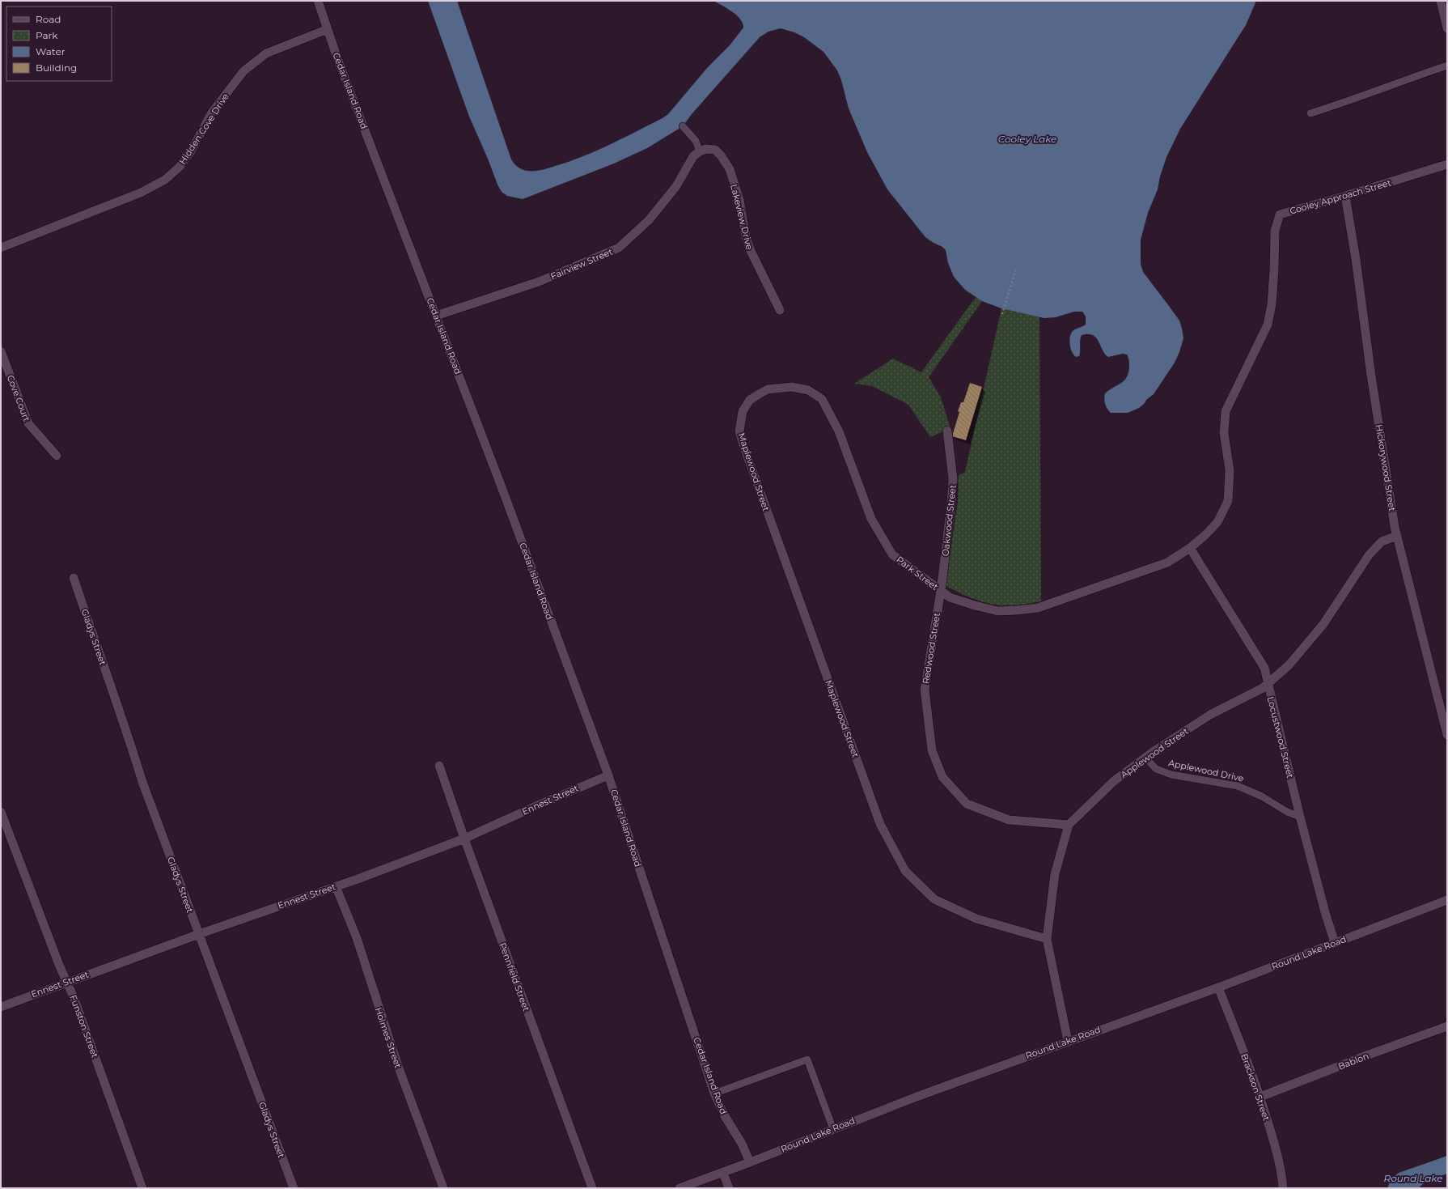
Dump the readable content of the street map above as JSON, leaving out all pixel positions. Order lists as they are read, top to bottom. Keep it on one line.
{"streets":{"street":["Cedar Island Road","Hidden Cove Drive","Cooley Approach Street","Lakeview Drive","Fairview Street","Cove Court","Hickorywood Street","Maplewood Street","Oakwood Street","Park Street","Gladys Street","Redwood Street","Locustwood Street","Applewood Street","Ennest Street","Round Lake Road","Pennfield Street","Funston Street","Holmes Street","Bablon","Brackson Street"],"lane":["Applewood Drive"]},"crossings":[["Cedar Island Road","Hidden Cove Drive"],["Cedar Island Road","Fairview Street"],["Cedar Island Road","Ennest Street"],["Cedar Island Road","Round Lake Road"],["Cooley Approach Street","Hickorywood Street"],["Cooley Approach Street","Park Street"],["Cooley Approach Street","Locustwood Street"],["Lakeview Drive","Fairview Street"],["Hickorywood Street","Applewood Street"],["Maplewood Street","Park Street"],["Oakwood Street","Park Street"],["Oakwood Street","Redwood Street"],["Park Street","Redwood Street"],["Park Street","Locustwood Street"],["Gladys Street","Ennest Street"],["Redwood Street","Applewood Street"],["Locustwood Street","Applewood Street"],["Locustwood Street","Applewood Drive"],["Locustwood Street","Round Lake Road"],["Applewood Street","Applewood Drive"],["Ennest Street","Pennfield Street"],["Ennest Street","Funston Street"],["Ennest Street","Holmes Street"],["Round Lake Road","Brackson Street"],["Bablon","Brackson Street"]],"water":["Cooley Lake","Round Lake"],"legend":["Road","Park","Water","Building"]}
